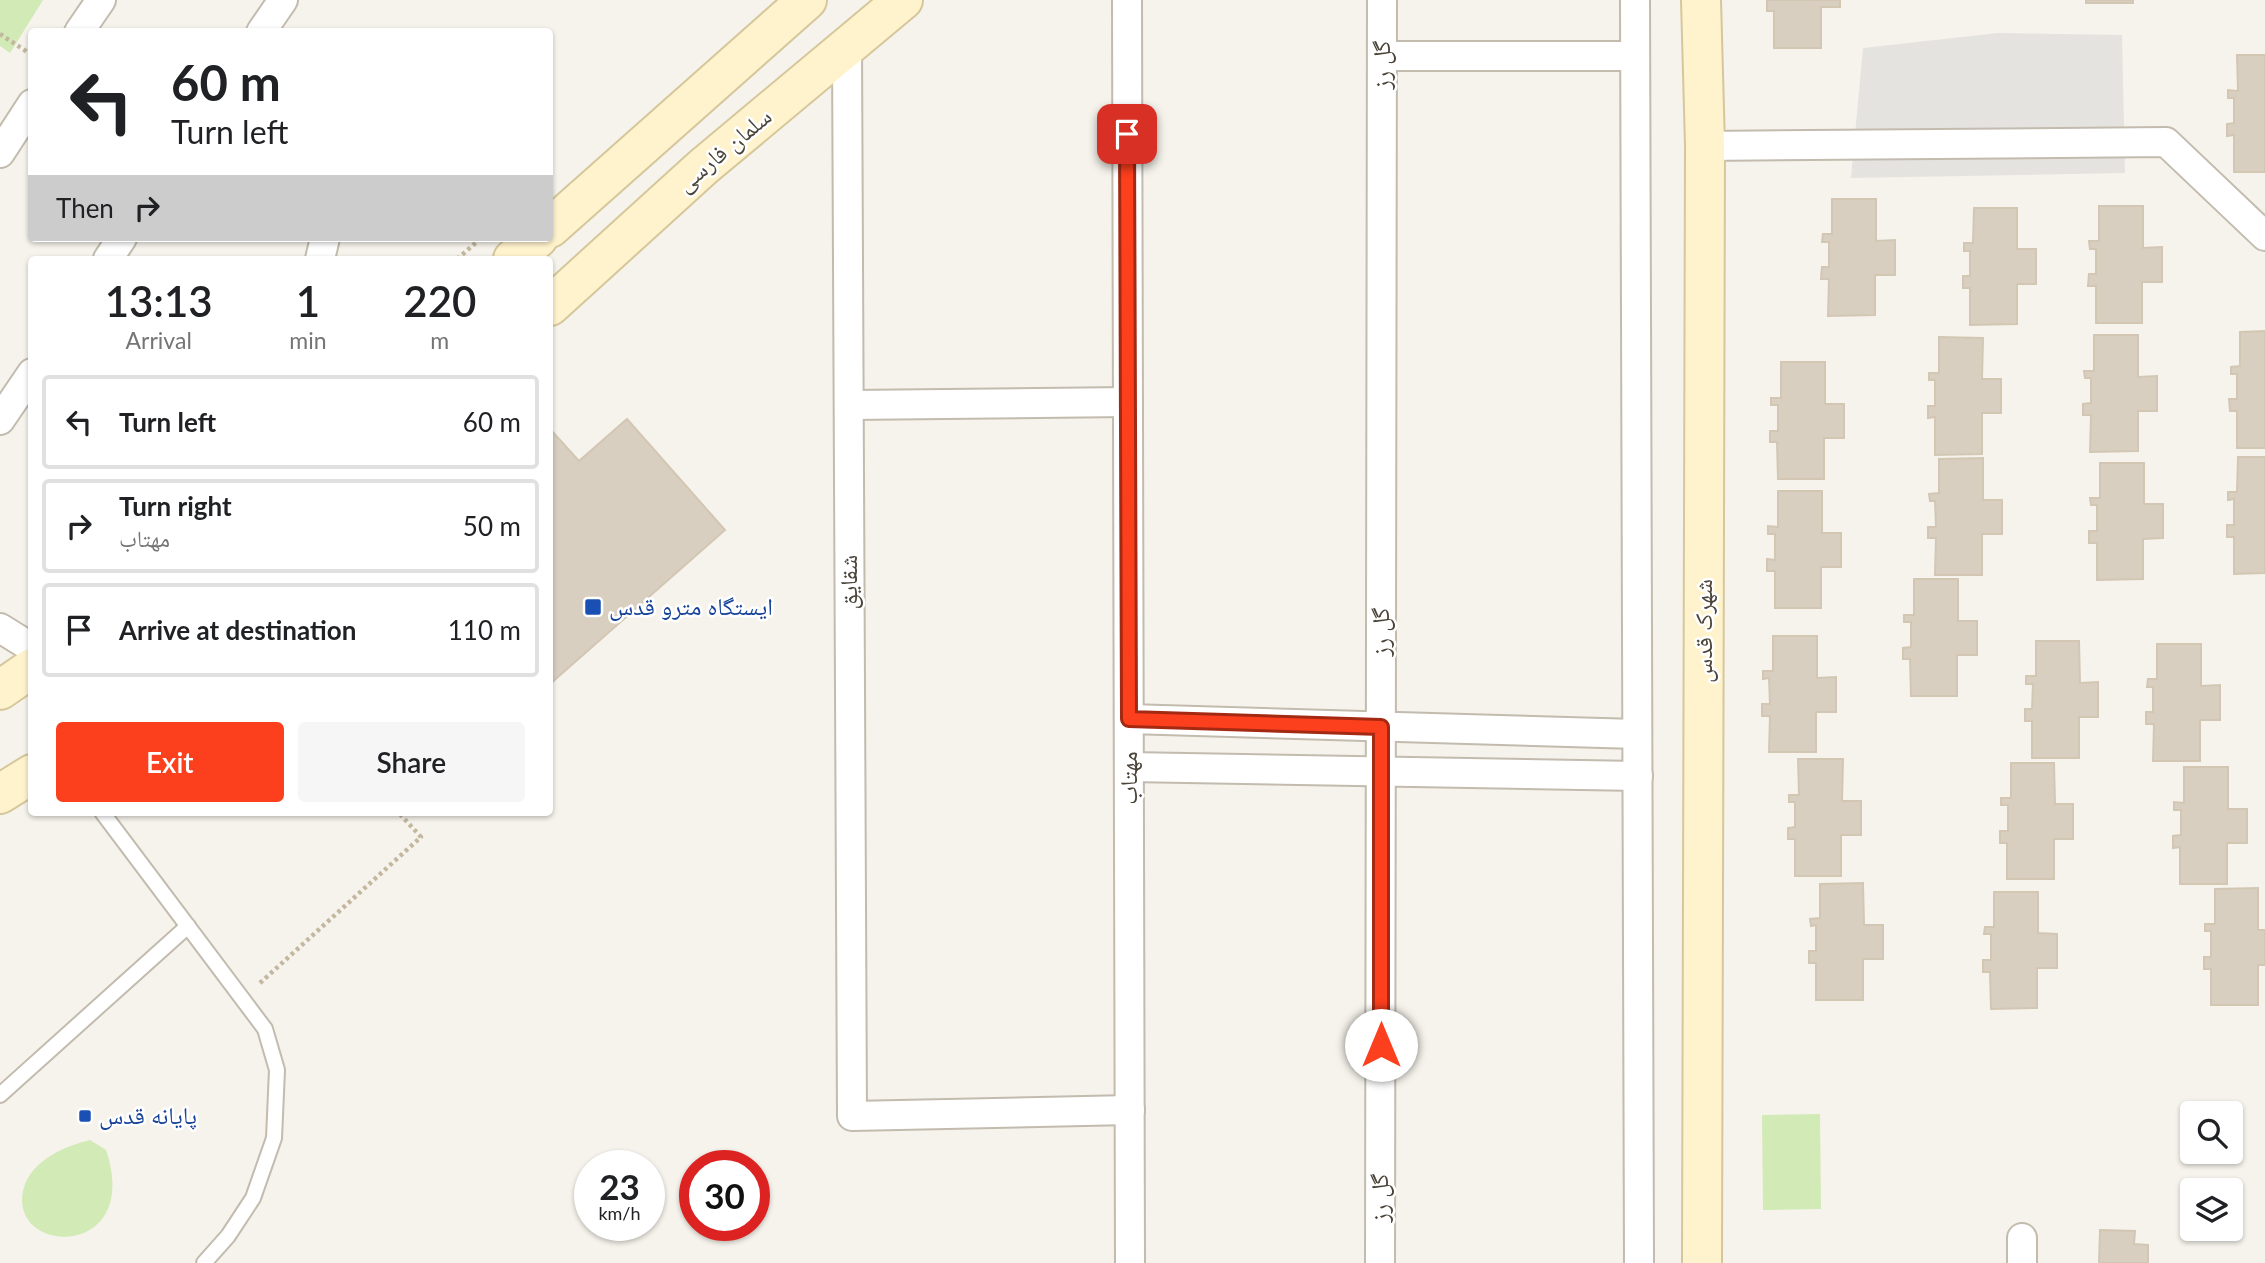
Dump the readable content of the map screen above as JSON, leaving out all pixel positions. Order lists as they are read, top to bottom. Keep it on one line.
{"streets":{"street":["گل رز","سلمان فارسی","شقايق","شهرک قدس","مهتاب"]},"crossings":[["سلمان فارسی","شقايق"],["شقايق","مهتاب"]],"places":{"transit":["ایستگاه مترو قدس","پایانه قدس"]},"page":{"turn":["60 m","Turn left"],"then":"Then","eta":["13:13","Arrival","1","min","220","m"],"list":[{"name":"Turn left","value":"60 m"},{"name":"Turn right","note":"مهتاب","value":"50 m"},{"name":"Arrive at destination","value":"110 m"}],"buttons":["Exit","Share"],"speed":"23 km/h","limit":"30"}}
